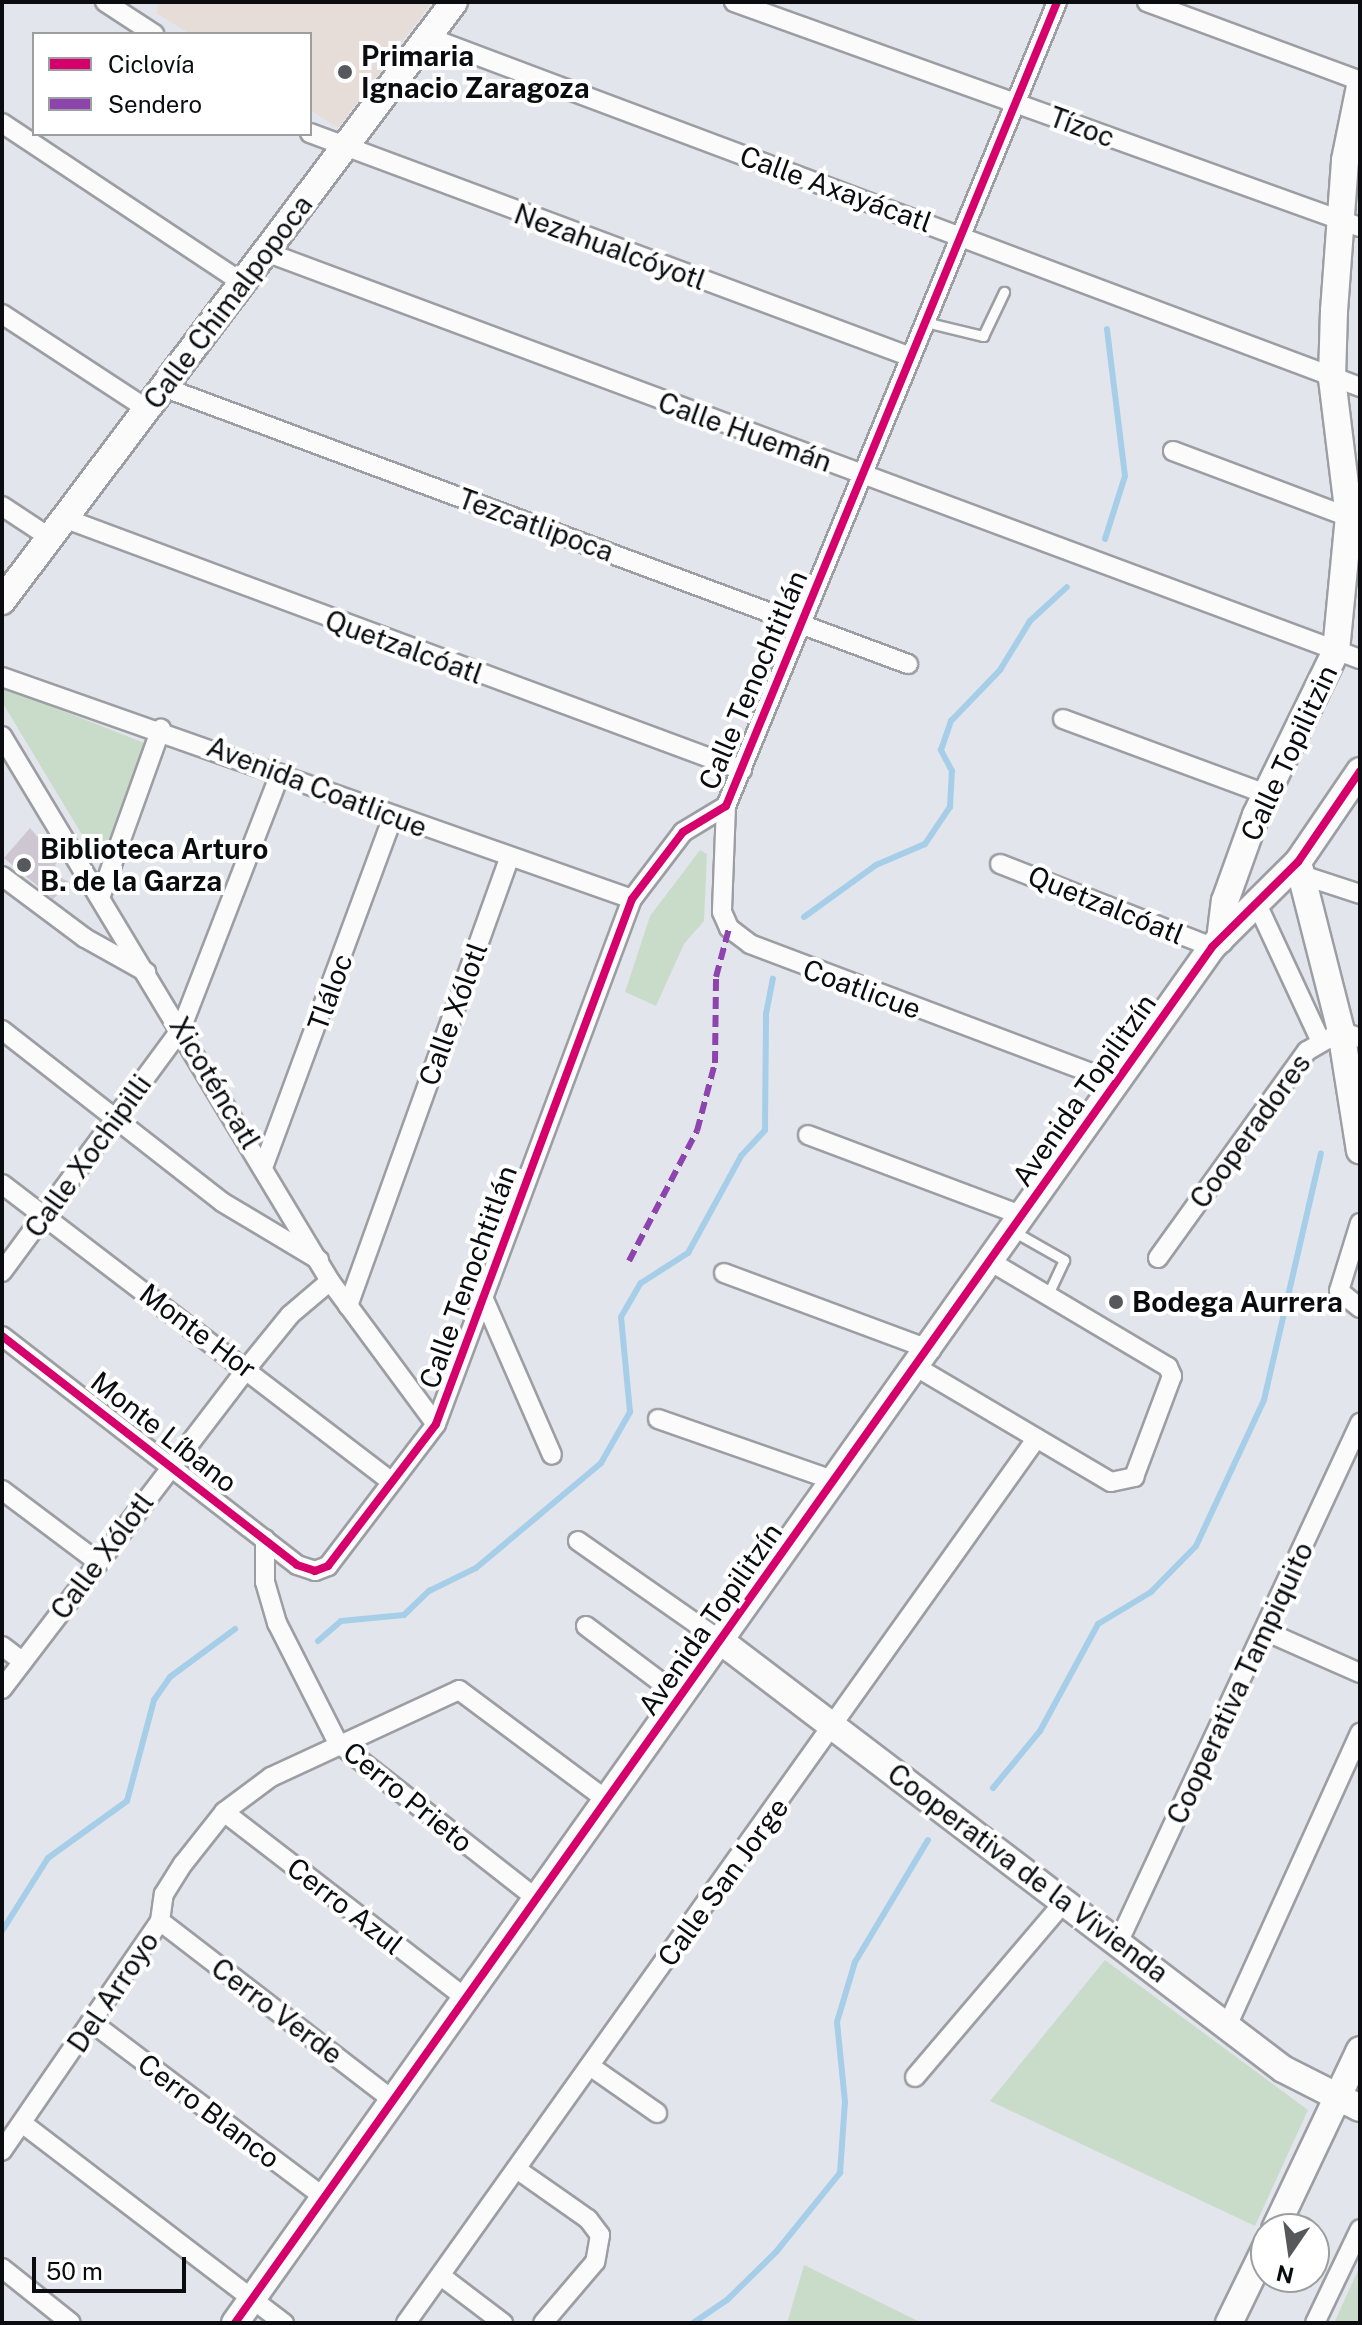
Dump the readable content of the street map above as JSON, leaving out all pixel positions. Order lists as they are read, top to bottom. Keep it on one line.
{"streets":{"street":["Tízoc","Calle Axayácatl","Nezahualcóyotl","Calle Chimalpopoca","Calle Huemán","Tezcatlipoca","Quetzalcóatl","Calle Tenochtitlán","Calle Topilitzin","Avenida Coatlicue","Coatlicue","Tláloc","Calle Xólotl","Xicoténcatl","Avenida Topilitzín","Cooperadores","Calle Xochipilli","Monte Hor","Monte Líbano","Cooperativa Tampiquito","Cerro Prieto","Cooperativa de la Vivienda","Calle San Jorge","Cerro Azul","Del Arroyo","Cerro Verde","Cerro Blanco"]},"crossings":[["Tízoc","Calle Tenochtitlán"],["Tízoc","Calle Topilitzin"],["Calle Axayácatl","Calle Chimalpopoca"],["Calle Axayácatl","Calle Tenochtitlán"],["Calle Axayácatl","Calle Topilitzin"],["Nezahualcóyotl","Calle Chimalpopoca"],["Nezahualcóyotl","Calle Tenochtitlán"],["Calle Chimalpopoca","Calle Huemán"],["Calle Chimalpopoca","Tezcatlipoca"],["Calle Chimalpopoca","Quetzalcóatl"],["Calle Huemán","Calle Tenochtitlán"],["Calle Huemán","Calle Topilitzin"],["Tezcatlipoca","Calle Tenochtitlán"],["Quetzalcóatl","Calle Tenochtitlán"],["Quetzalcóatl","Calle Topilitzin"],["Quetzalcóatl","Avenida Topilitzín"],["Calle Tenochtitlán","Avenida Coatlicue"],["Calle Tenochtitlán","Coatlicue"],["Calle Tenochtitlán","Xicoténcatl"],["Calle Tenochtitlán","Monte Hor"],["Calle Tenochtitlán","Monte Líbano"],["Calle Topilitzin","Avenida Topilitzín"],["Avenida Coatlicue","Tláloc"],["Avenida Coatlicue","Calle Xólotl"],["Avenida Coatlicue","Calle Xochipilli"],["Coatlicue","Avenida Topilitzín"],["Tláloc","Xicoténcatl"],["Calle Xólotl","Xicoténcatl"],["Calle Xólotl","Monte Hor"],["Calle Xólotl","Monte Líbano"],["Xicoténcatl","Calle Xochipilli"],["Avenida Topilitzín","Cerro Prieto"],["Avenida Topilitzín","Cooperativa de la Vivienda"],["Avenida Topilitzín","Cerro Azul"],["Avenida Topilitzín","Del Arroyo"],["Avenida Topilitzín","Cerro Verde"],["Avenida Topilitzín","Cerro Blanco"],["Calle Xochipilli","Monte Hor"],["Monte Líbano","Cerro Prieto"],["Cooperativa Tampiquito","Cooperativa de la Vivienda"],["Cerro Prieto","Del Arroyo"],["Cooperativa de la Vivienda","Calle San Jorge"],["Cerro Azul","Del Arroyo"],["Del Arroyo","Cerro Verde"],["Del Arroyo","Cerro Blanco"]],"places":["Primaria Ignacio Zaragoza","Biblioteca Arturo B. de la Garza","Bodega Aurrera"],"legend":["Ciclovía","Sendero"],"scale_bar":"50 m","north":"bottom"}
